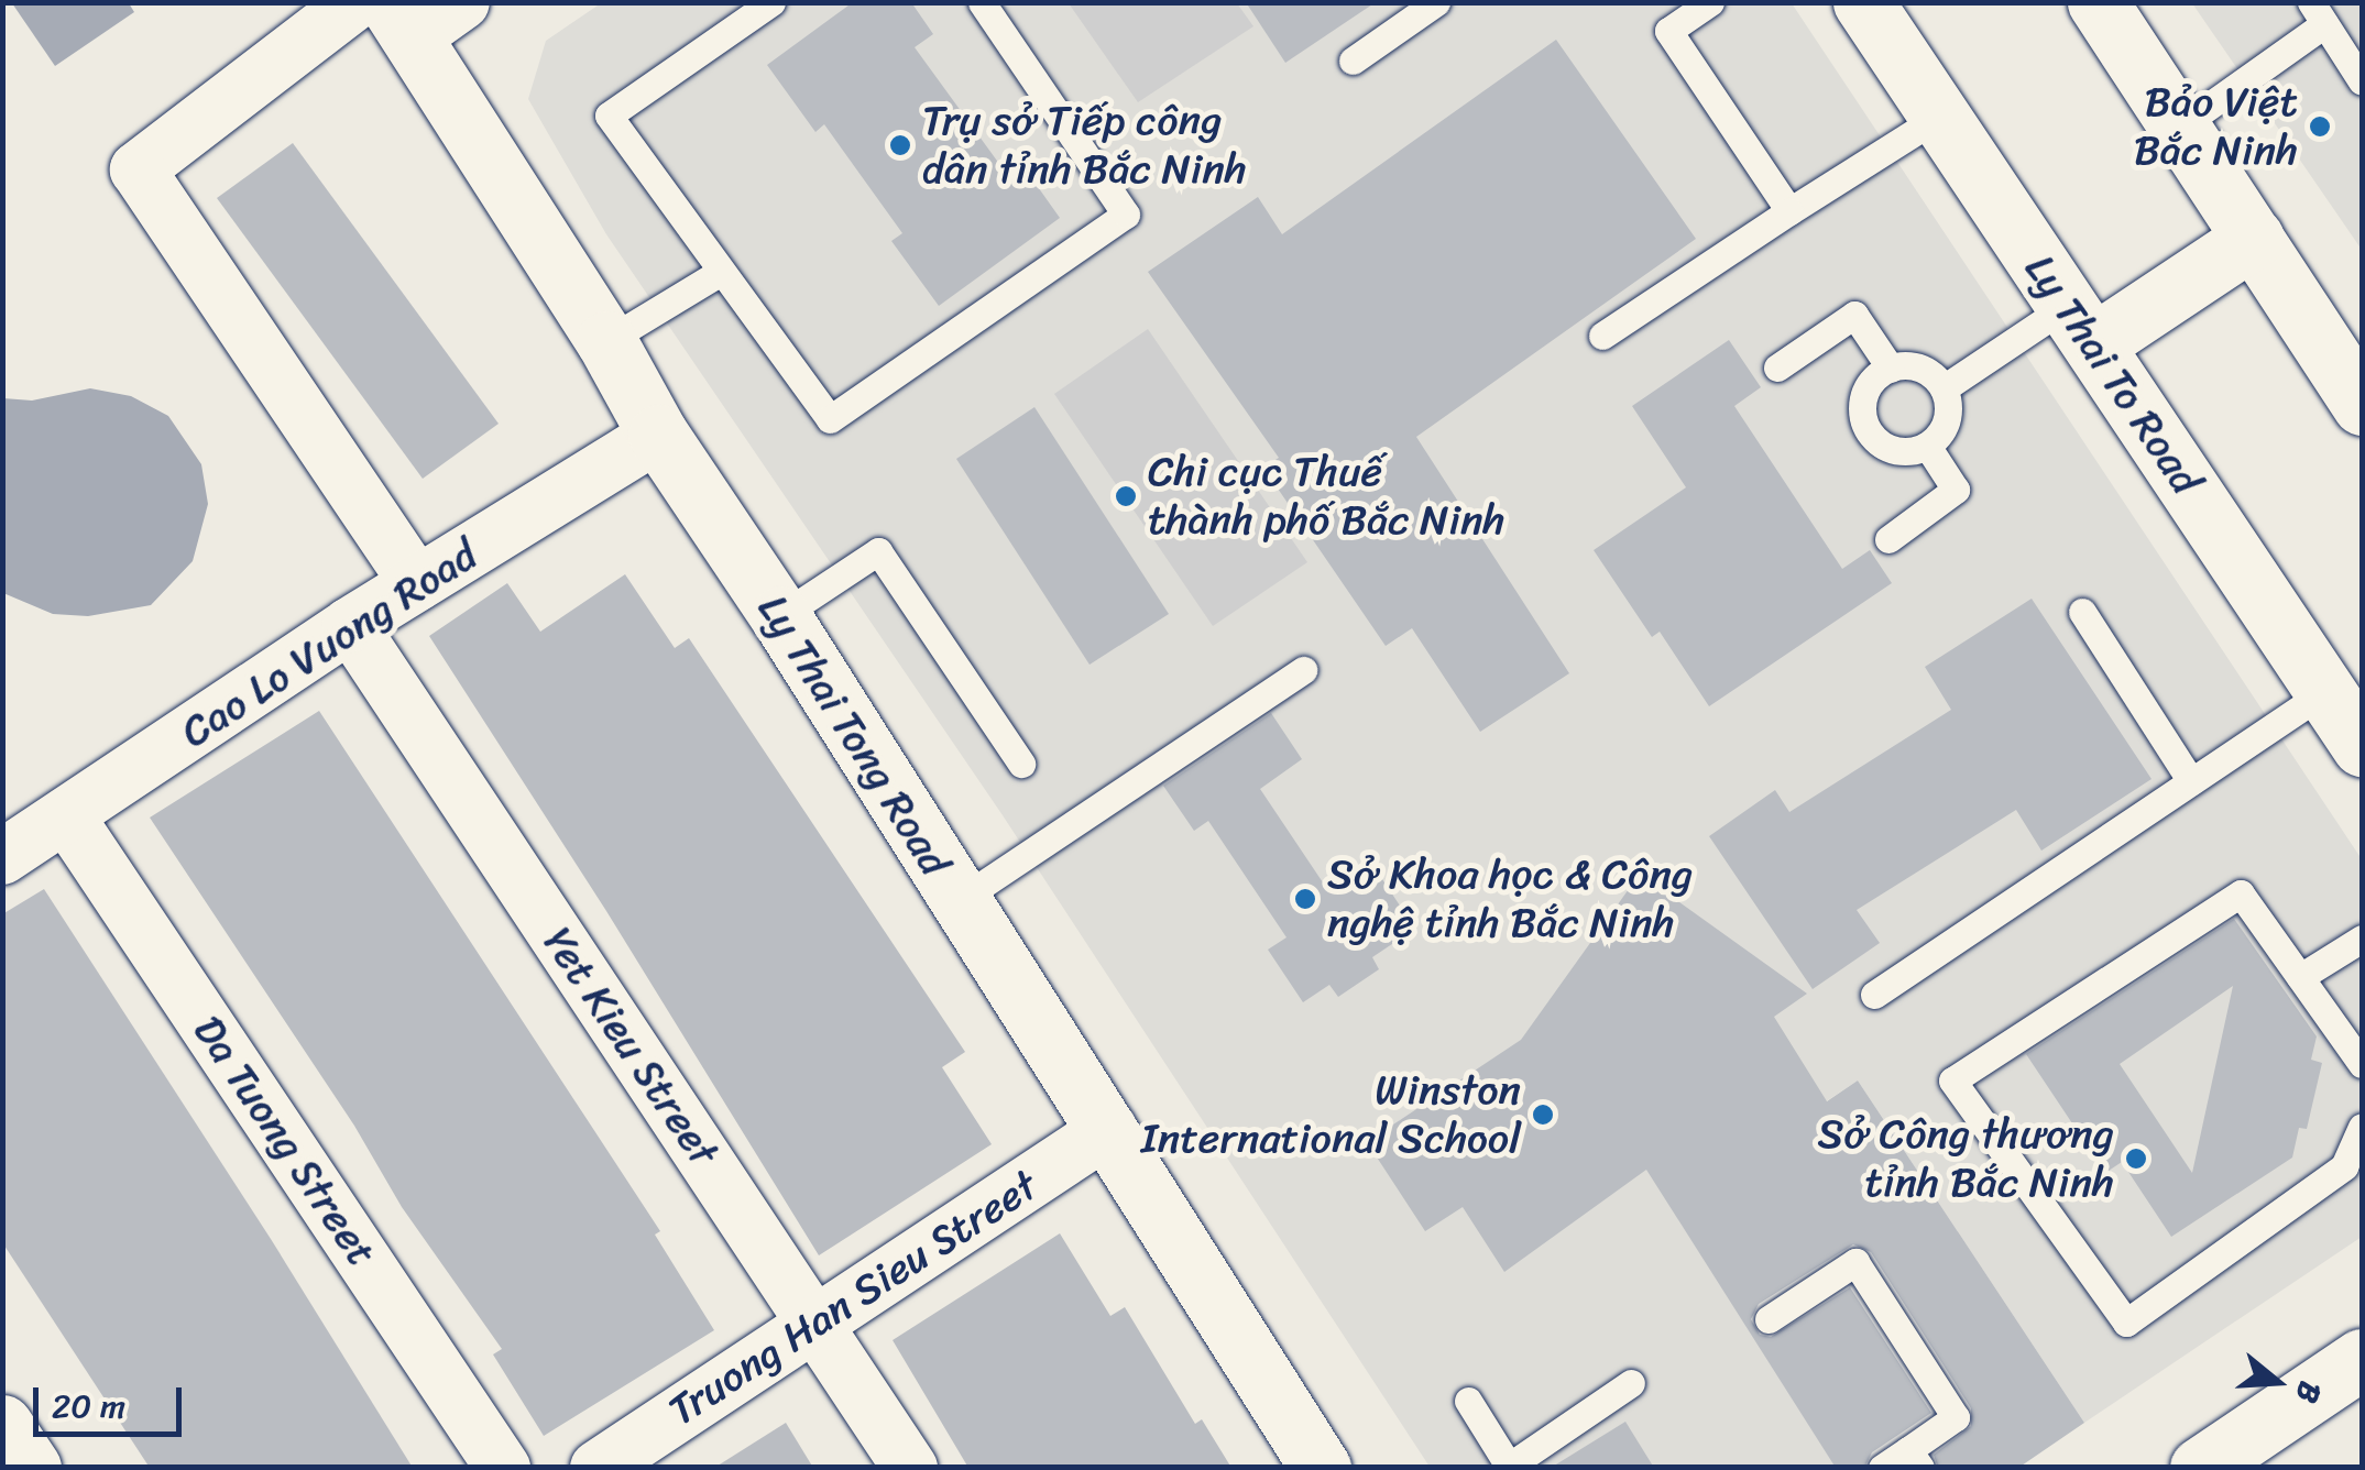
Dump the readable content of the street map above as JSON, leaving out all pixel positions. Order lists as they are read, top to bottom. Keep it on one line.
{"streets":{"street":["Ly Thai To Road","Cao Lo Vuong Road","Ly Thai Tong Road","Yet Kieu Street","Da Tuong Street","Truong Han Sieu Street"]},"crossings":[["Cao Lo Vuong Road","Ly Thai Tong Road"],["Cao Lo Vuong Road","Yet Kieu Street"],["Cao Lo Vuong Road","Da Tuong Street"],["Ly Thai Tong Road","Truong Han Sieu Street"],["Yet Kieu Street","Truong Han Sieu Street"]],"places":["Bảo Việt Bắc Ninh","Trụ sở Tiếp công dân tỉnh Bắc Ninh","Chi cục Thuế thành phố Bắc Ninh","Sở Khoa học & Công nghệ tỉnh Bắc Ninh","Winston International School","Sở Công thương tỉnh Bắc Ninh"],"scale_bar":"20 m","north":"right"}
